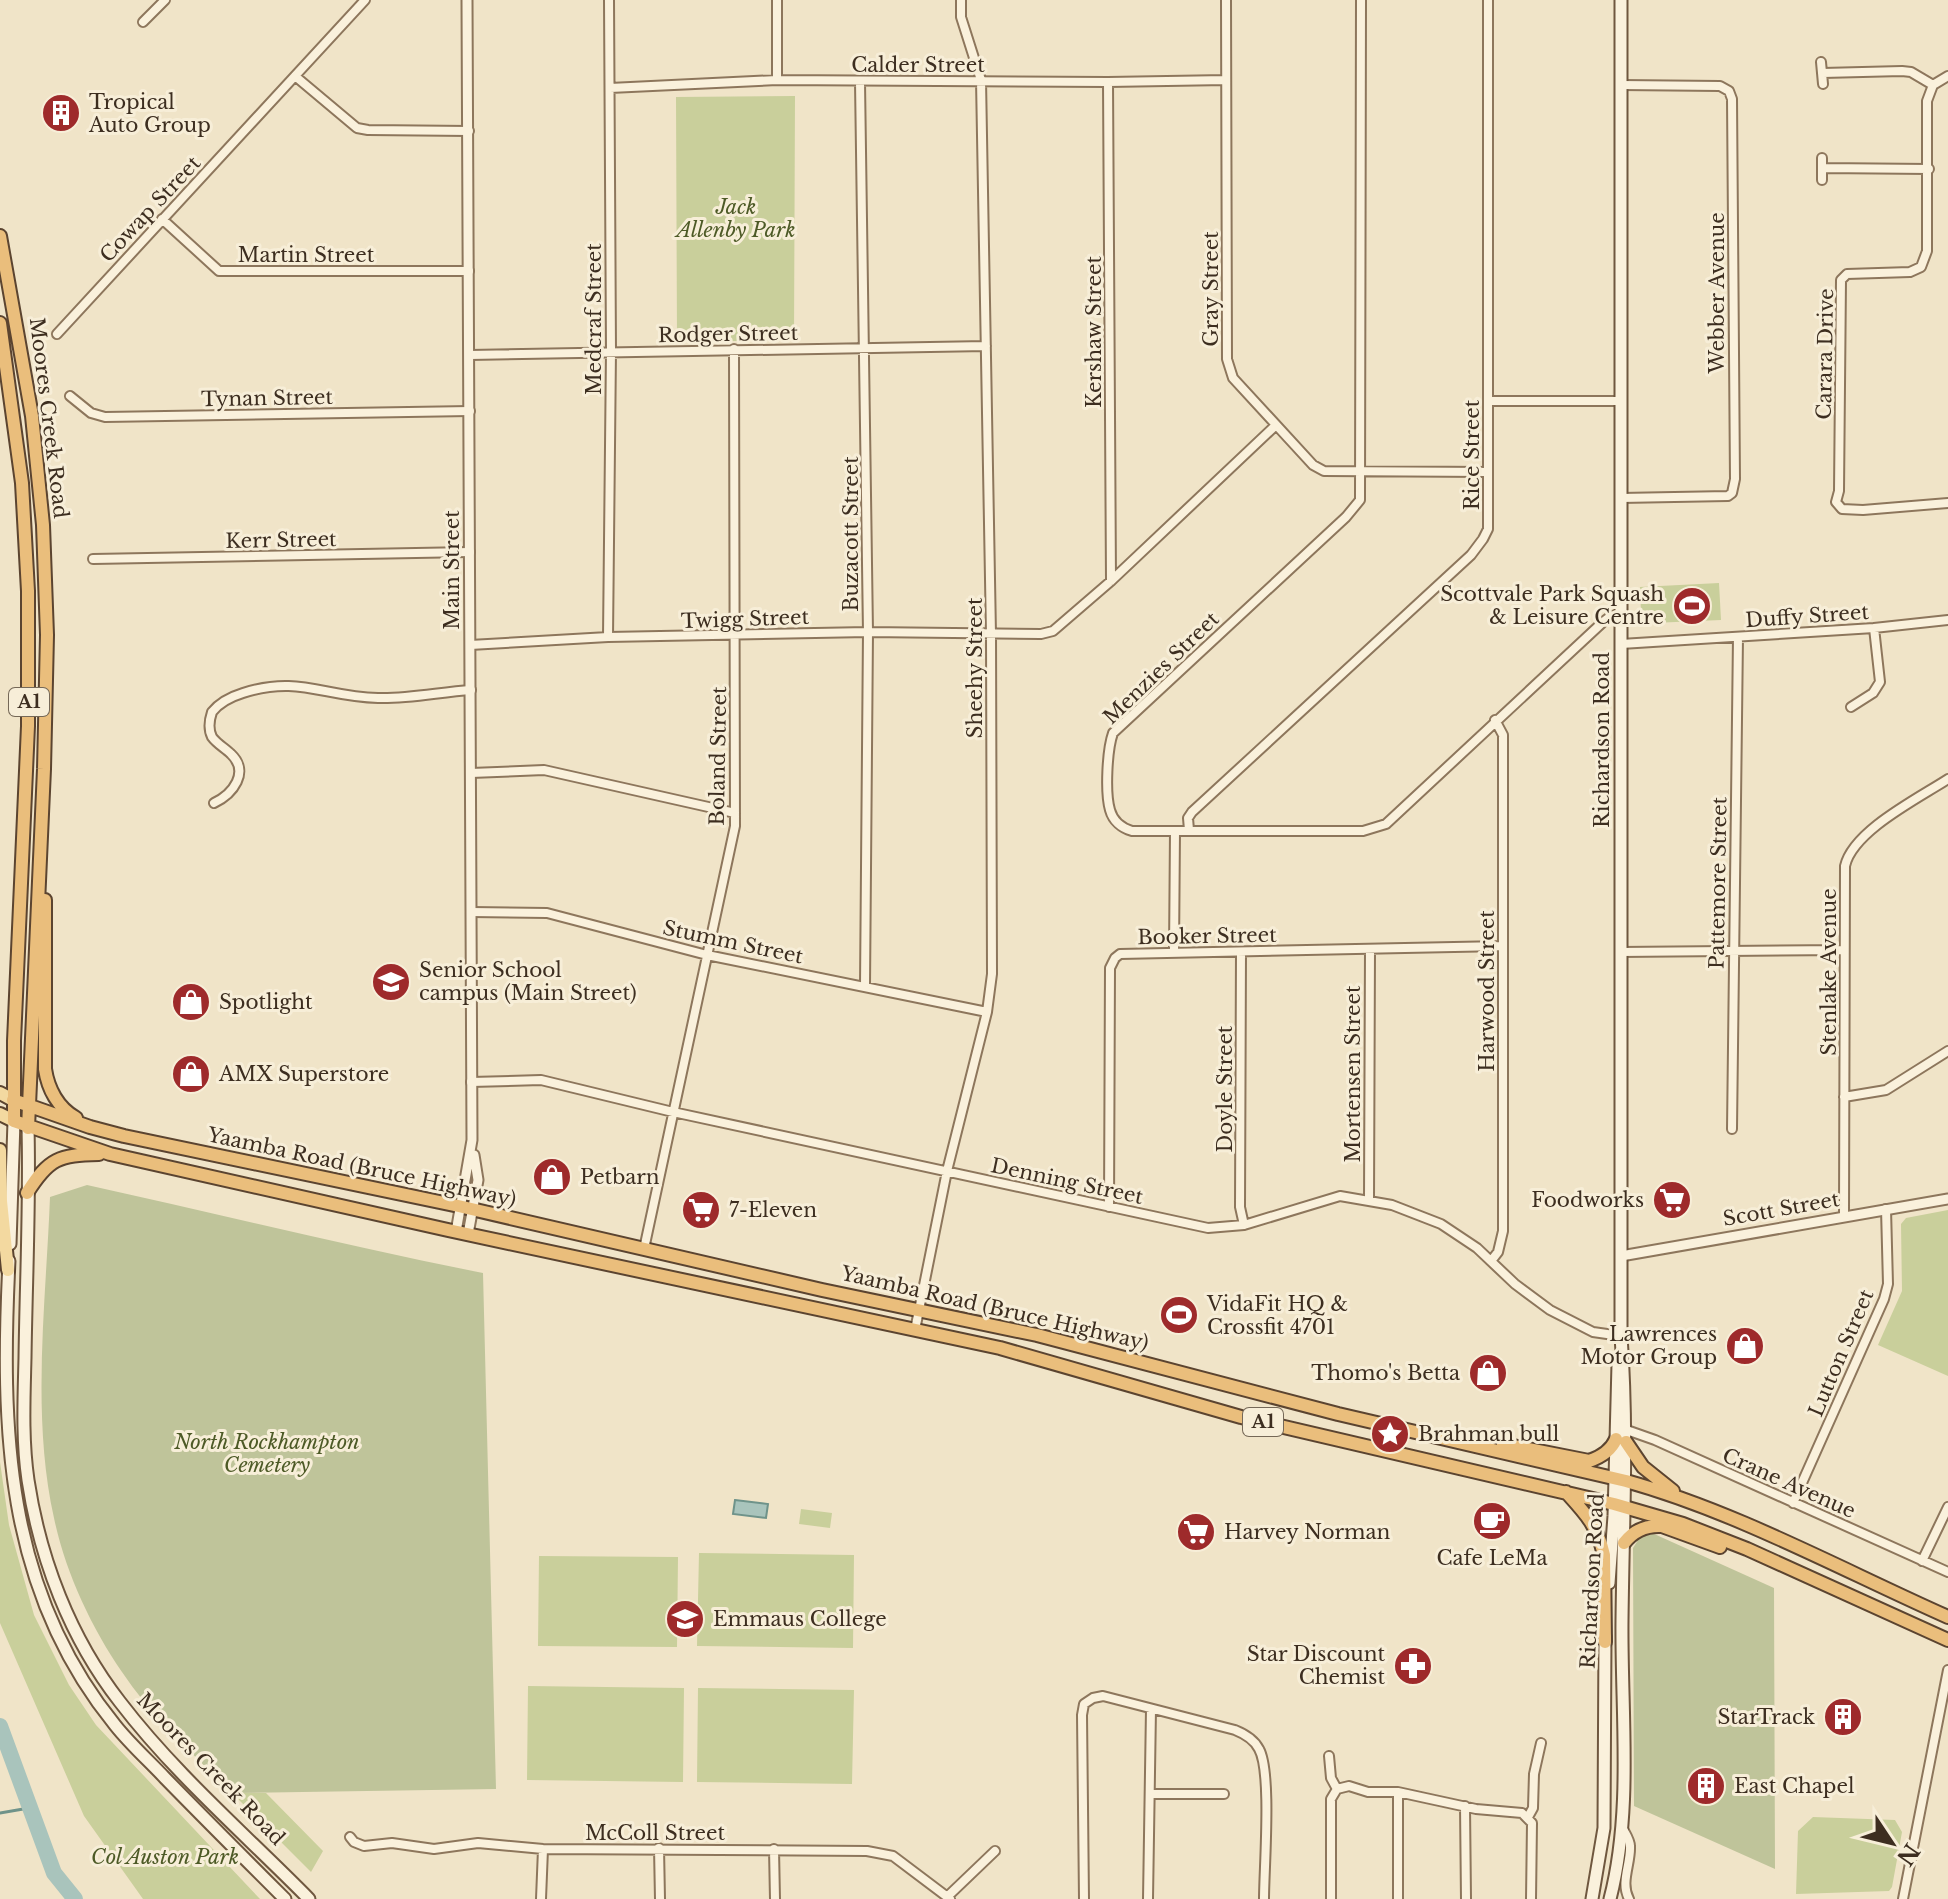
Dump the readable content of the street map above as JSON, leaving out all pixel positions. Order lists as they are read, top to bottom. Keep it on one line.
{"streets":{"highway":["Moores Creek Road","A1","Yaamba Road (Bruce Highway)"],"main road":["Richardson Road"],"street":["Calder Street","Cowap Street","Martin Street","Gray Street","Webber Avenue","Medcraf Street","Kershaw Street","Rodger Street","Carara Drive","Tynan Street","Rice Street","Buzacott Street","Kerr Street","Main Street","Duffy Street","Twigg Street","Sheehy Street","Menzies Street","Boland Street","Pattemore Street","Booker Street","Stumm Street","Stenlake Avenue","Harwood Street","Mortensen Street","Doyle Street","Denning Street","Scott Street","Lutton Street","Crane Avenue","McColl Street"]},"crossings":[["Calder Street","Gray Street"],["Calder Street","Medcraf Street"],["Calder Street","Kershaw Street"],["Calder Street","Buzacott Street"],["Calder Street","Sheehy Street"],["Cowap Street","Martin Street"],["Martin Street","Main Street"],["Gray Street","Rice Street"],["Gray Street","Twigg Street"],["Gray Street","Menzies Street"],["Webber Avenue","Richardson Road"],["Medcraf Street","Rodger Street"],["Medcraf Street","Twigg Street"],["Kershaw Street","Twigg Street"],["Rodger Street","Buzacott Street"],["Rodger Street","Main Street"],["Rodger Street","Sheehy Street"],["Rodger Street","Boland Street"],["Tynan Street","Main Street"],["Moores Creek Road","A1"],["Moores Creek Road","Yaamba Road (Bruce Highway)"],["Rice Street","Menzies Street"],["Buzacott Street","Twigg Street"],["Buzacott Street","Stumm Street"],["Kerr Street","Main Street"],["Main Street","Twigg Street"],["Main Street","Stumm Street"],["Main Street","Yaamba Road (Bruce Highway)"],["Main Street","Denning Street"],["Duffy Street","Richardson Road"],["Duffy Street","Pattemore Street"],["Twigg Street","Sheehy Street"],["Twigg Street","Boland Street"],["Sheehy Street","Stumm Street"],["Sheehy Street","Yaamba Road (Bruce Highway)"],["Sheehy Street","Denning Street"],["Menzies Street","Richardson Road"],["Menzies Street","Harwood Street"],["A1","Yaamba Road (Bruce Highway)"],["Richardson Road","Yaamba Road (Bruce Highway)"],["Richardson Road","Denning Street"],["Richardson Road","Scott Street"],["Richardson Road","Crane Avenue"],["Boland Street","Stumm Street"],["Boland Street","Yaamba Road (Bruce Highway)"],["Boland Street","Denning Street"],["Booker Street","Harwood Street"],["Booker Street","Mortensen Street"],["Booker Street","Doyle Street"],["Booker Street","Denning Street"],["Stenlake Avenue","Scott Street"],["Harwood Street","Denning Street"],["Mortensen Street","Denning Street"],["Doyle Street","Denning Street"],["Scott Street","Lutton Street"],["Lutton Street","Crane Avenue"]],"parks":["Jack Allenby Park","North Rockhampton Cemetery","Col Auston Park"],"places":{"building":["Tropical Auto Group","StarTrack","East Chapel"],"sports":["Scottvale Park Squash & Leisure Centre","VidaFit HQ & Crossfit 4701"],"school or university":["Senior School campus (Main Street)","Emmaus College"],"shop":["Spotlight","AMX Superstore","Petbarn","Lawrences Motor Group","Thomo's Betta"],"supermarket":["Foodworks","7-Eleven","Harvey Norman"],"place":["Brahman bull"],"cafe":["Cafe LeMa"],"pharmacy":["Star Discount Chemist"]},"north":"bottom right"}
